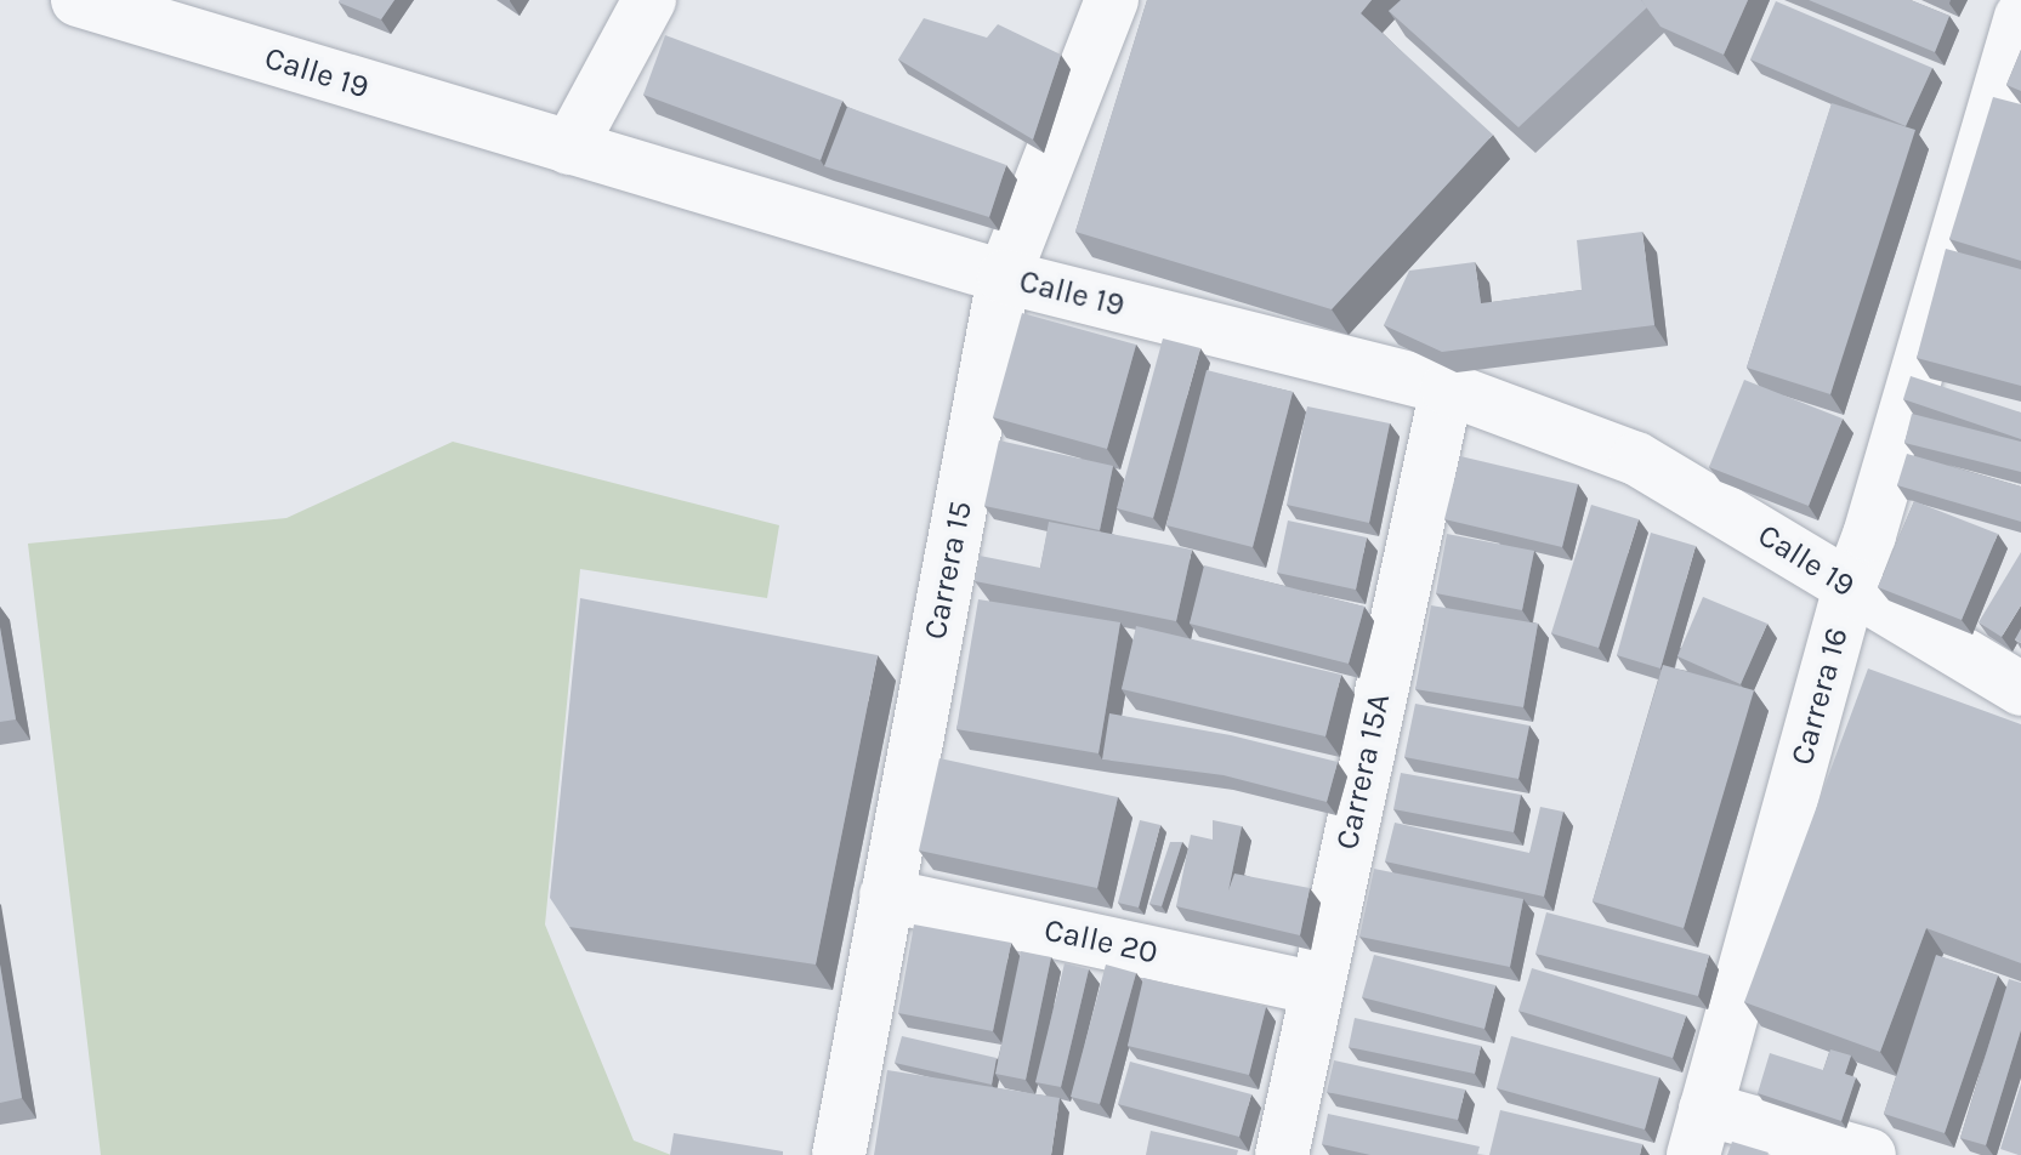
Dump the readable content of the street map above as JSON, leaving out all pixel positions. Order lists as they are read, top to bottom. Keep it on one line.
{"streets":{"street":["Calle 19","Carrera 15","Carrera 16","Carrera 15A","Calle 20"]},"crossings":[["Calle 19","Carrera 15"],["Calle 19","Carrera 16"],["Calle 19","Carrera 15A"],["Carrera 15","Calle 20"],["Carrera 15A","Calle 20"]]}
